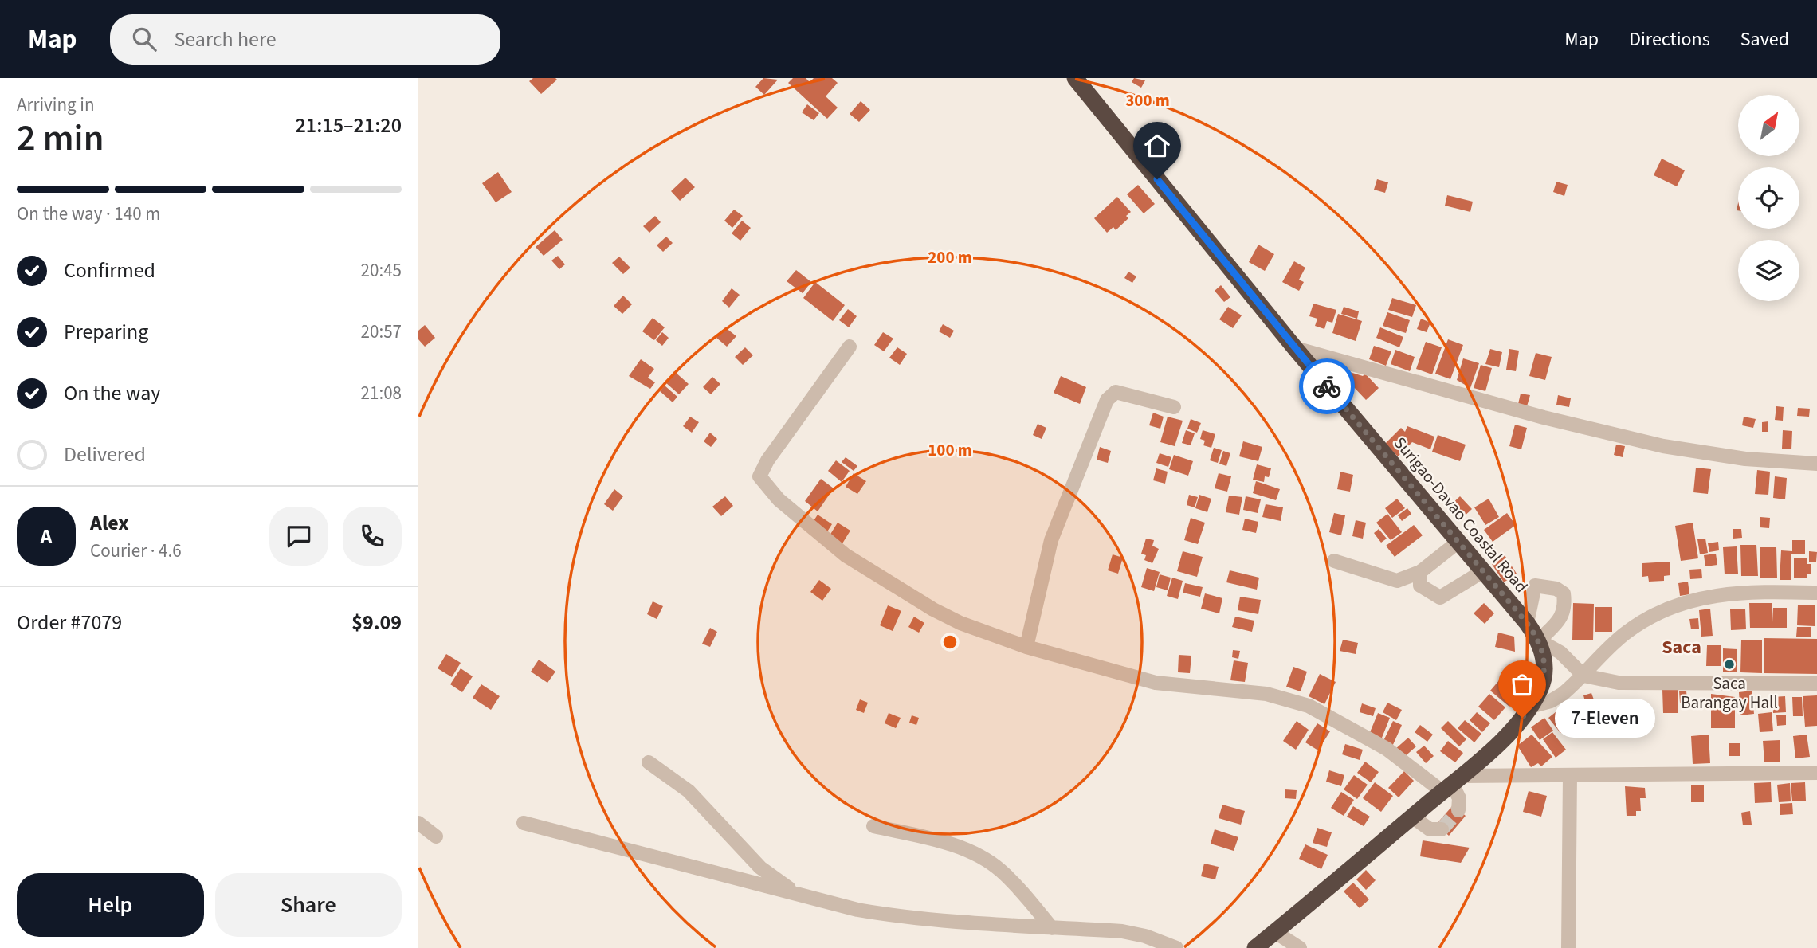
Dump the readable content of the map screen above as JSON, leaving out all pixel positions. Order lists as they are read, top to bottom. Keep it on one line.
{"streets":{"highway":["Surigao-Davao Coastal Road"]},"districts":["Saca"],"places":["Saca Barangay Hall","7-Eleven"],"north":"top right","page":{"header":"Map","search":"Search here","nav":["Map","Directions","Saved"],"heading":["2 min","Arriving in","21:15–21:20"],"panel":["Alex","Courier · 4.6","Order #7079","$9.09"],"bar":"On the way · 140 m","list":[["Confirmed","20:45"],["Preparing","20:57"],["On the way","21:08"],"Delivered"],"round":"A","bubble":"7-Eleven","buttons":["Help","Share"]},"rings":["300 m","200 m","100 m"]}
